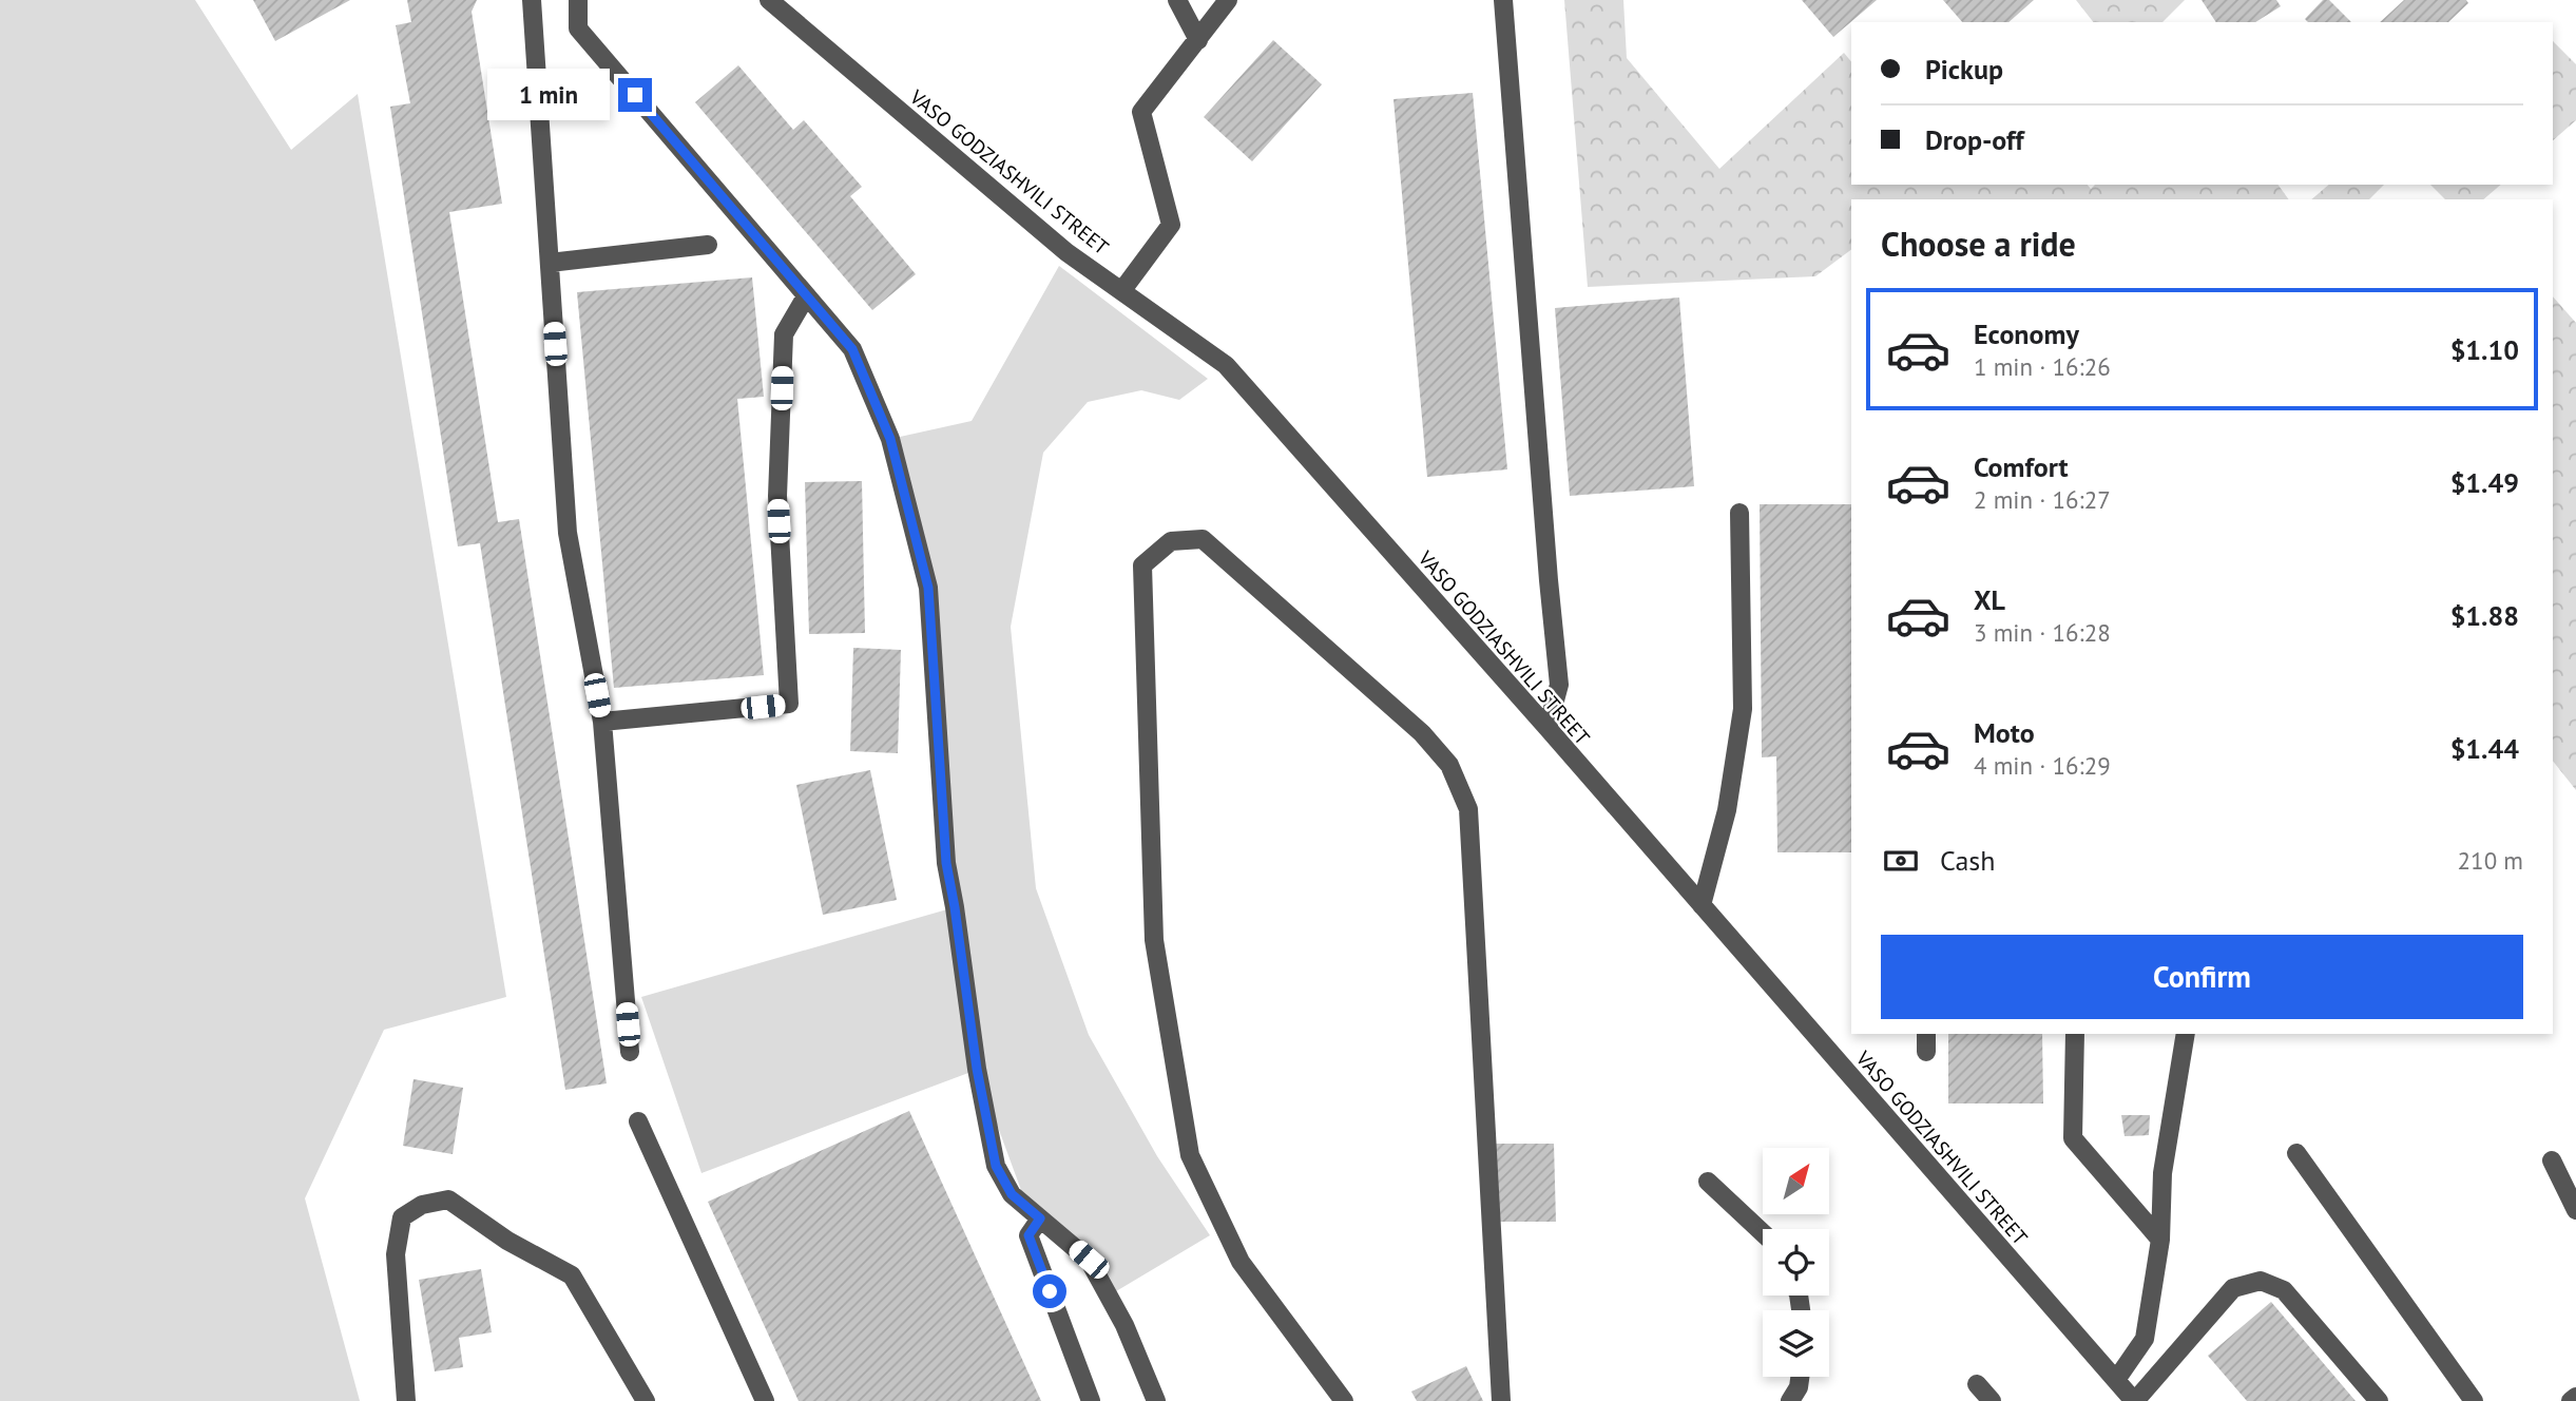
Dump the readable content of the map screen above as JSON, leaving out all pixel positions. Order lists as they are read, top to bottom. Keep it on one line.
{"streets":{"street":["VASO GODZIASHVILI STREET"]},"north":"top right","page":{"banner":["Pickup","Drop-off"],"bubble":"1 min","heading":"Choose a ride","list":[{"name":"Economy","note":"1 min · 16:26","value":"$1.10"},{"name":"Comfort","note":"2 min · 16:27","value":"$1.49"},{"name":"XL","note":"3 min · 16:28","value":"$1.88"},{"name":"Moto","note":"4 min · 16:29","value":"$1.44"}],"pay":["Cash","210 m"],"buttons":"Confirm"}}
